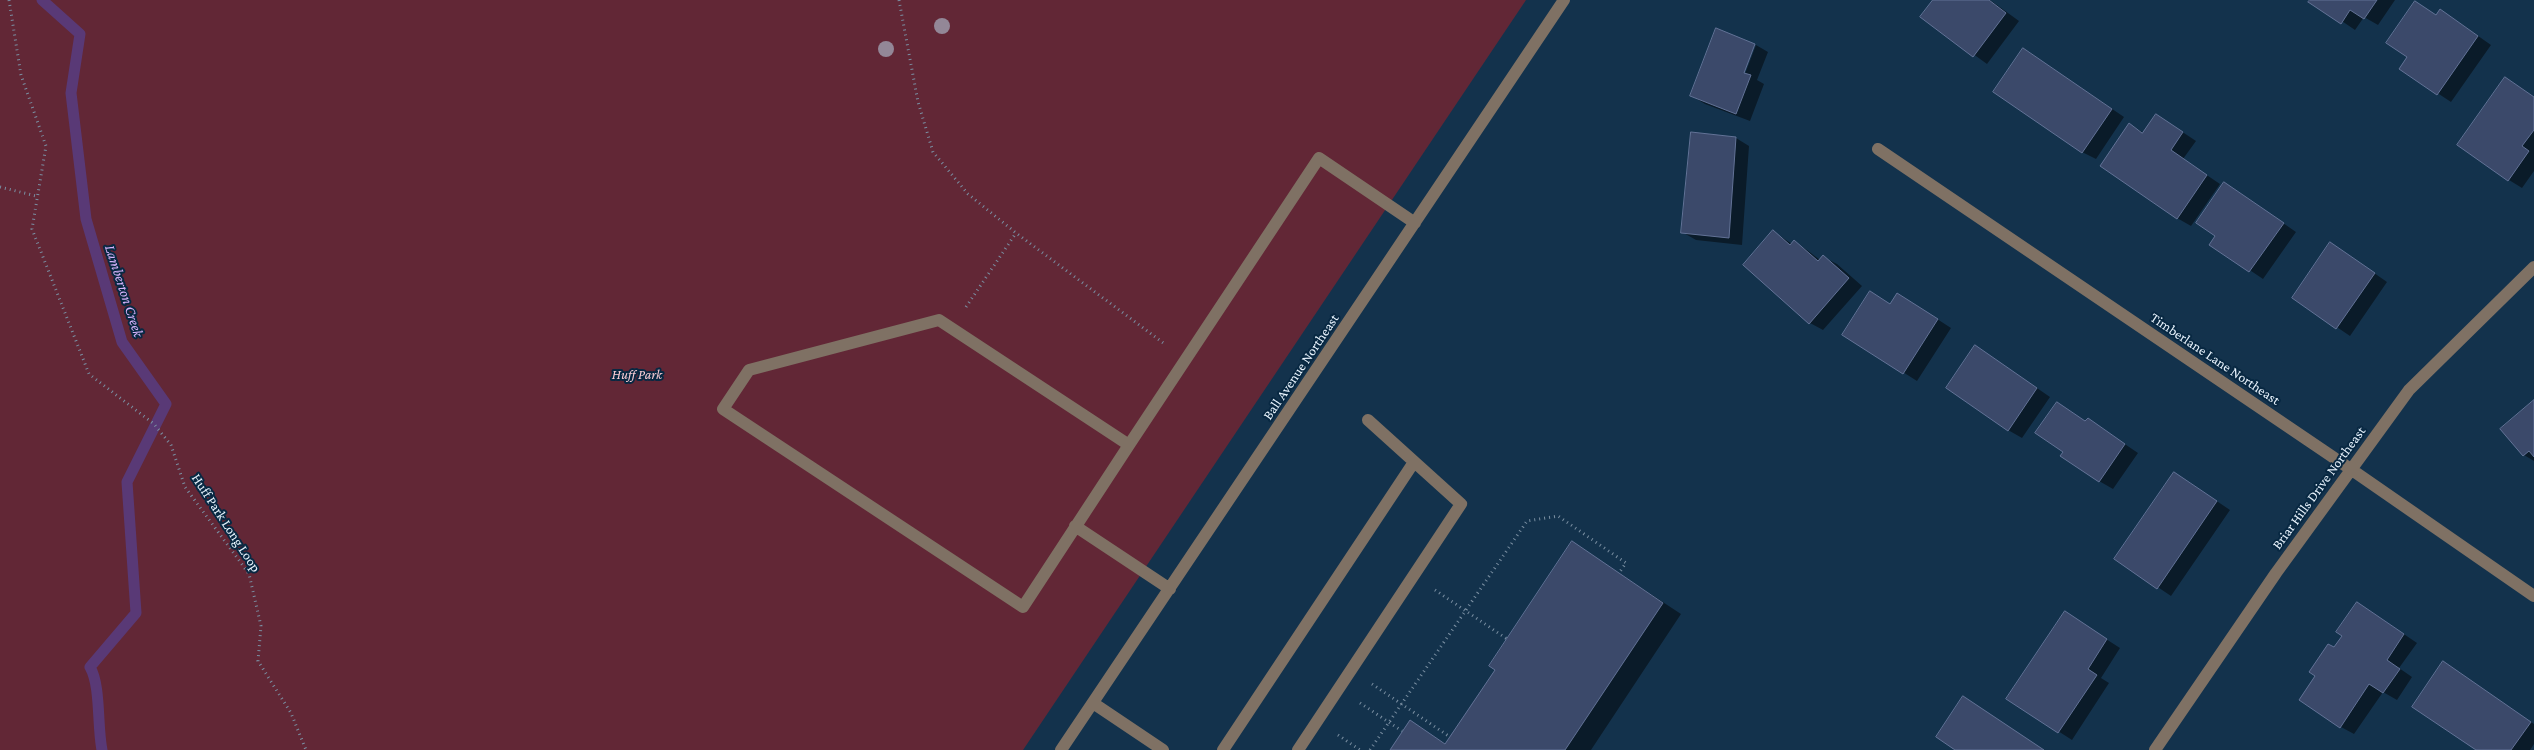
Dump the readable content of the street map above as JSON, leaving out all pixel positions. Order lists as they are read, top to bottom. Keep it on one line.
{"streets":{"street":["Timberlane Lane Northeast","Ball Avenue Northeast","Briar Hills Drive Northeast"],"path":["Huff Park Long Loop"]},"crossings":[["Timberlane Lane Northeast","Briar Hills Drive Northeast"]],"water":["Lamberton Creek"],"parks":["Huff Park"]}
